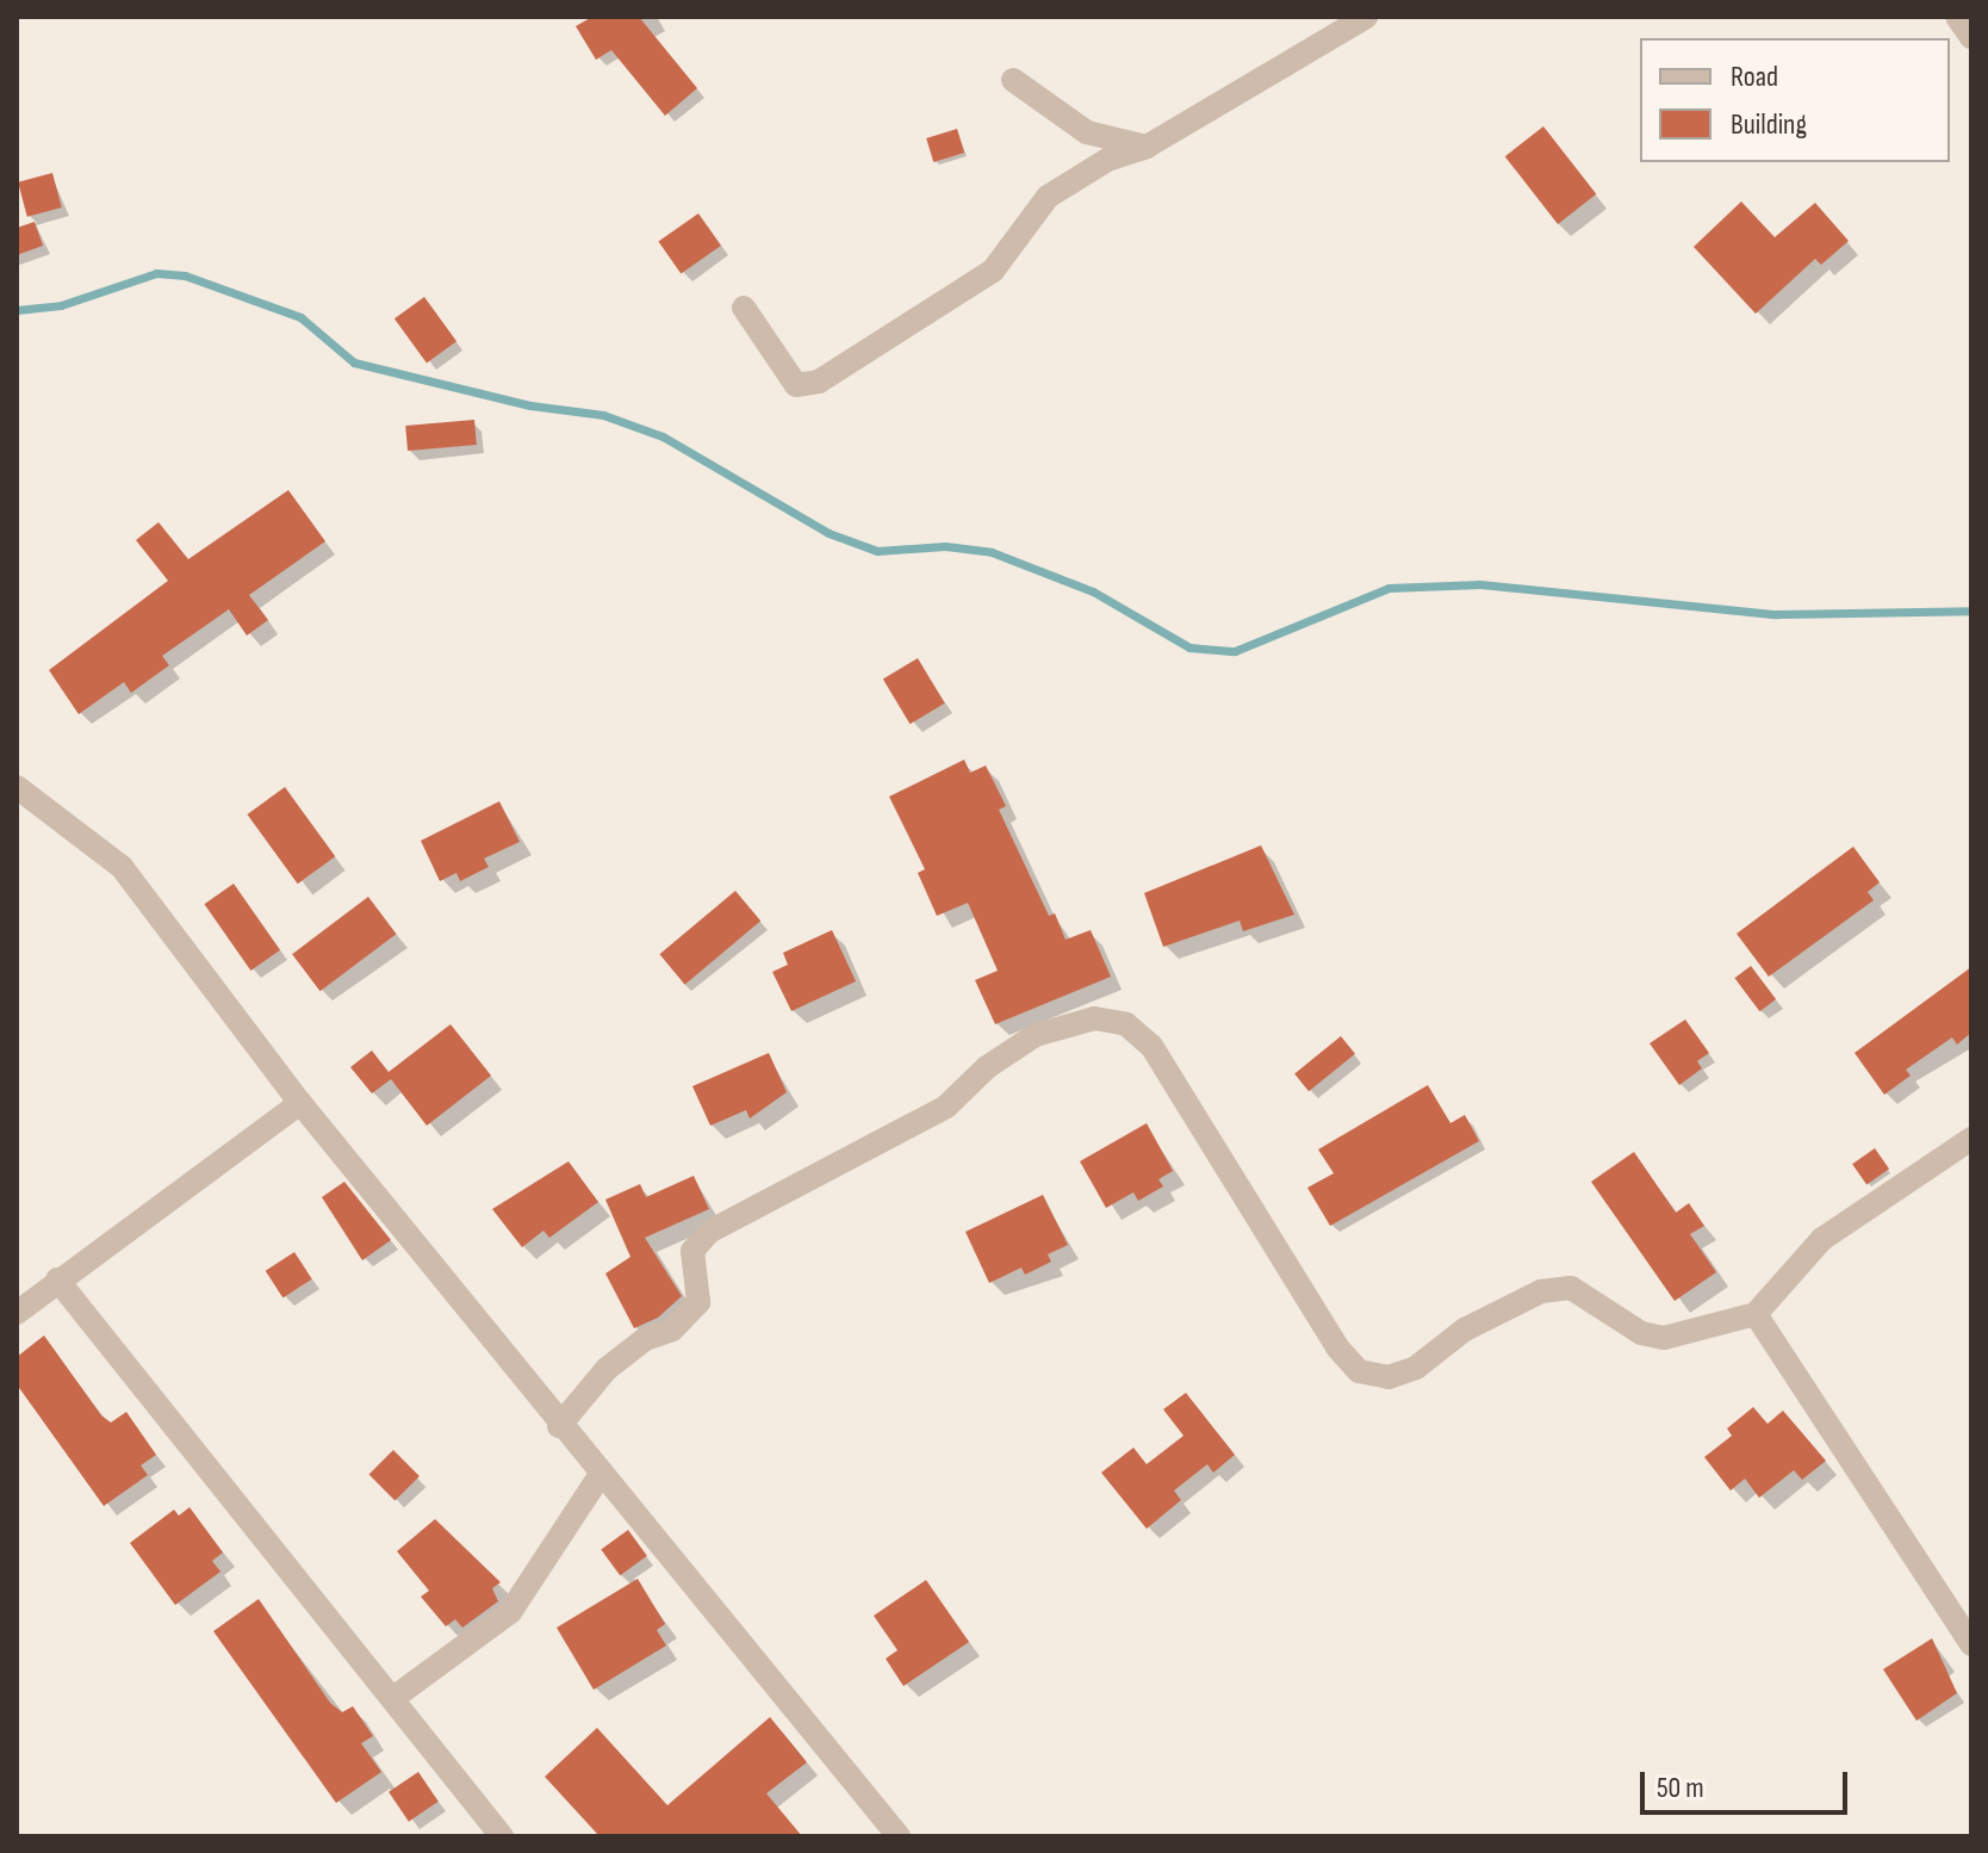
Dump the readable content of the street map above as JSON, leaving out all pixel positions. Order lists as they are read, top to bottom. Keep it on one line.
{"legend":["Road","Building"],"scale_bar":"50 m"}
